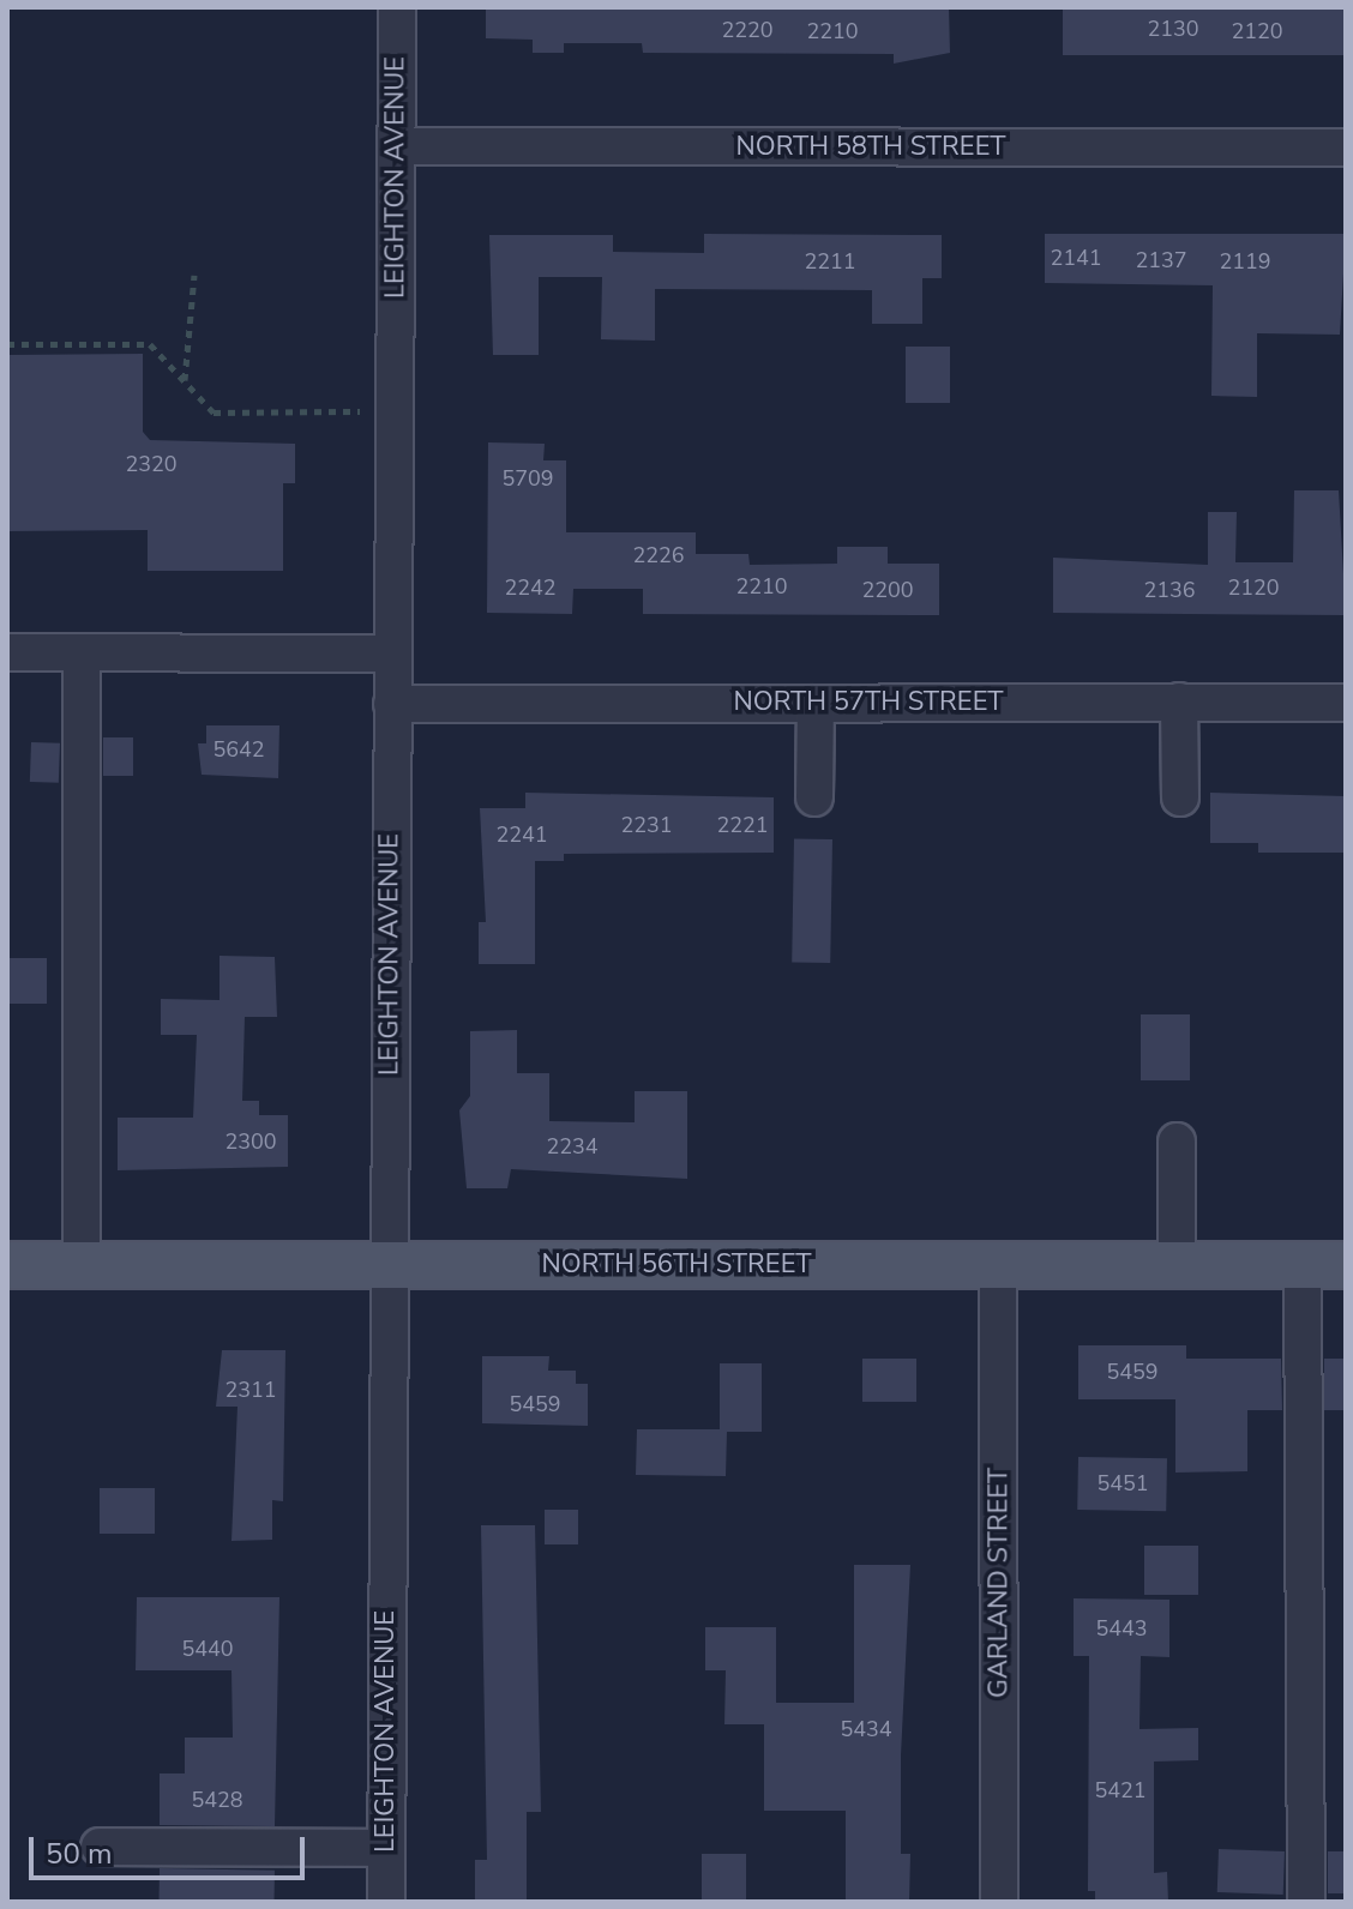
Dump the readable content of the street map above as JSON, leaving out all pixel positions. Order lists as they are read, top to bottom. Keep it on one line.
{"streets":{"main road":["NORTH 56TH STREET"],"street":["NORTH 58TH STREET","LEIGHTON AVENUE","NORTH 57TH STREET","GARLAND STREET"]},"crossings":[["NORTH 58TH STREET","LEIGHTON AVENUE"],["LEIGHTON AVENUE","NORTH 57TH STREET"],["LEIGHTON AVENUE","NORTH 56TH STREET"],["NORTH 56TH STREET","GARLAND STREET"]],"house_numbers":["2130","2220","2210","2120","2141","2137","2211","2119","2320","5709","2226","2210","2242","2120","2200","2136","5642","2231","2221","2241","2300","2234","5459","2311","5459","5451","5443","5440","5434","5421","5428"],"scale_bar":"50 m"}
